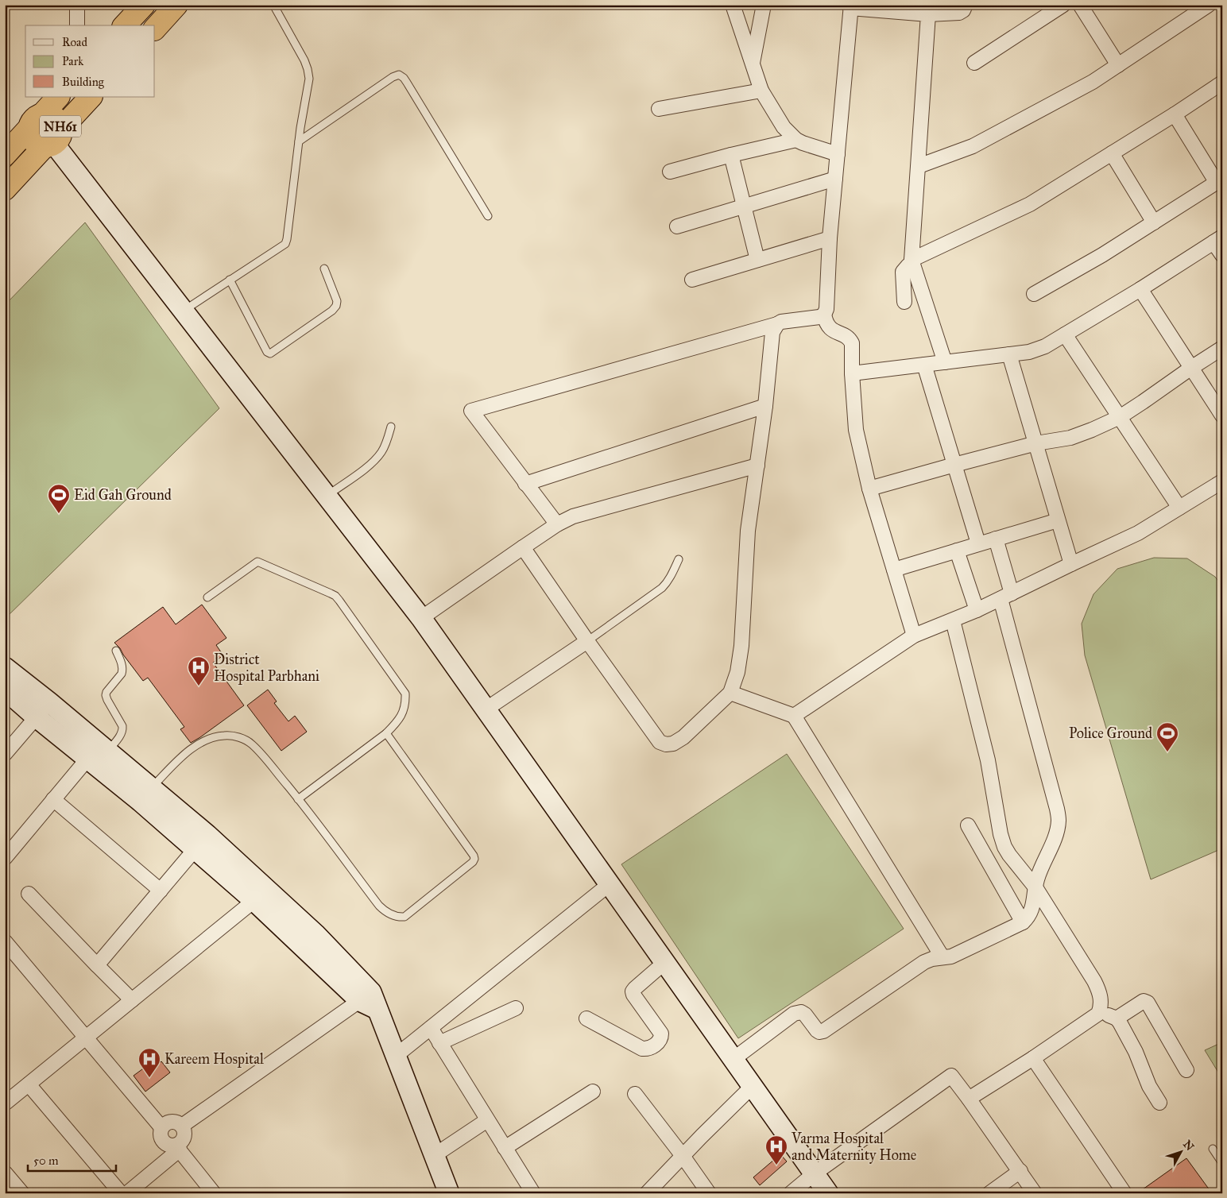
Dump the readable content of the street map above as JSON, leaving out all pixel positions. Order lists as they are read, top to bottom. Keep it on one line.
{"streets":{"highway":["NH61"]},"places":{"sports":["Eid Gah Ground","Police Ground"],"hospital":["District Hospital Parbhani","Kareem Hospital","Varma Hospital and Maternity Home"]},"legend":["Road","Park","Building"],"scale_bar":"50 m","north":"top right"}
